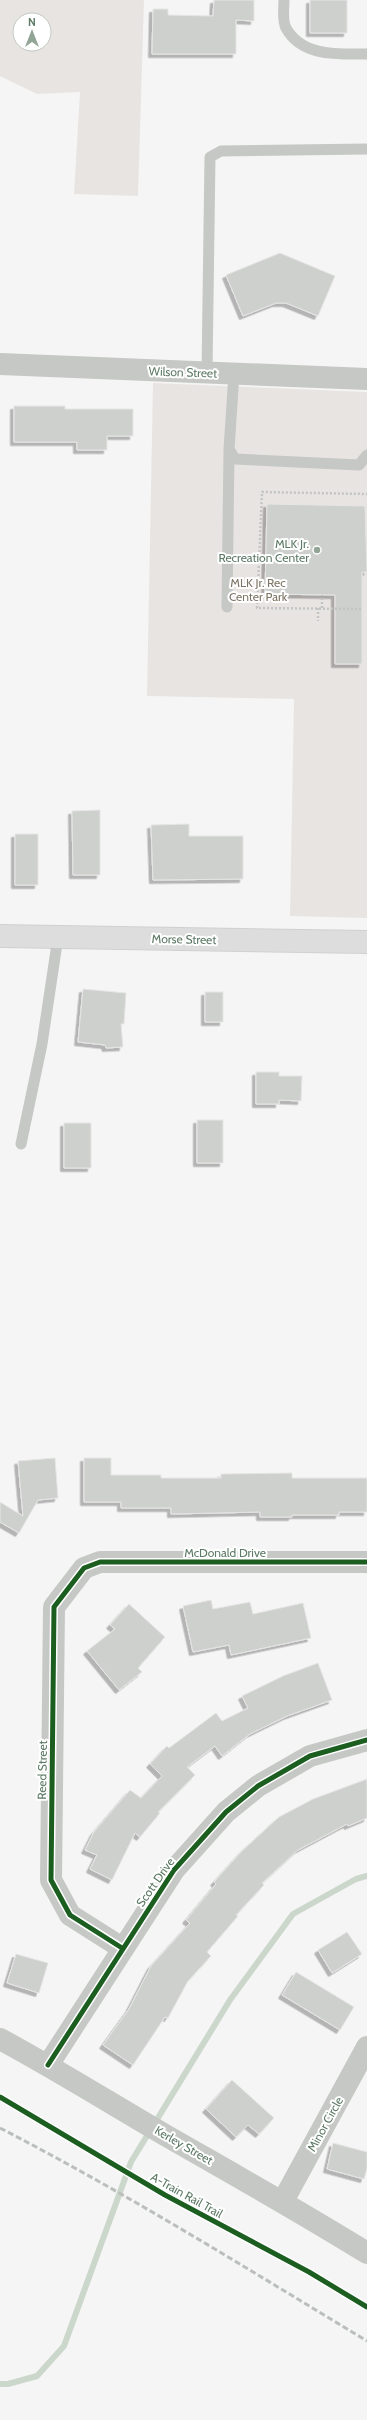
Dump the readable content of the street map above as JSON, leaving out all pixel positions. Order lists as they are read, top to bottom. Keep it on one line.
{"streets":{"street":["Wilson Street","Morse Street","McDonald Drive","Reed Street","Scott Drive","Minor Circle","Kerley Street"],"cycle path":["A-Train Rail Trail"]},"crossings":[["McDonald Drive","Reed Street"],["Reed Street","Scott Drive"],["Scott Drive","Kerley Street"],["Minor Circle","Kerley Street"]],"parks":["MLK Jr. Rec Center Park"],"places":["MLK Jr. Recreation Center"],"north":"top"}
